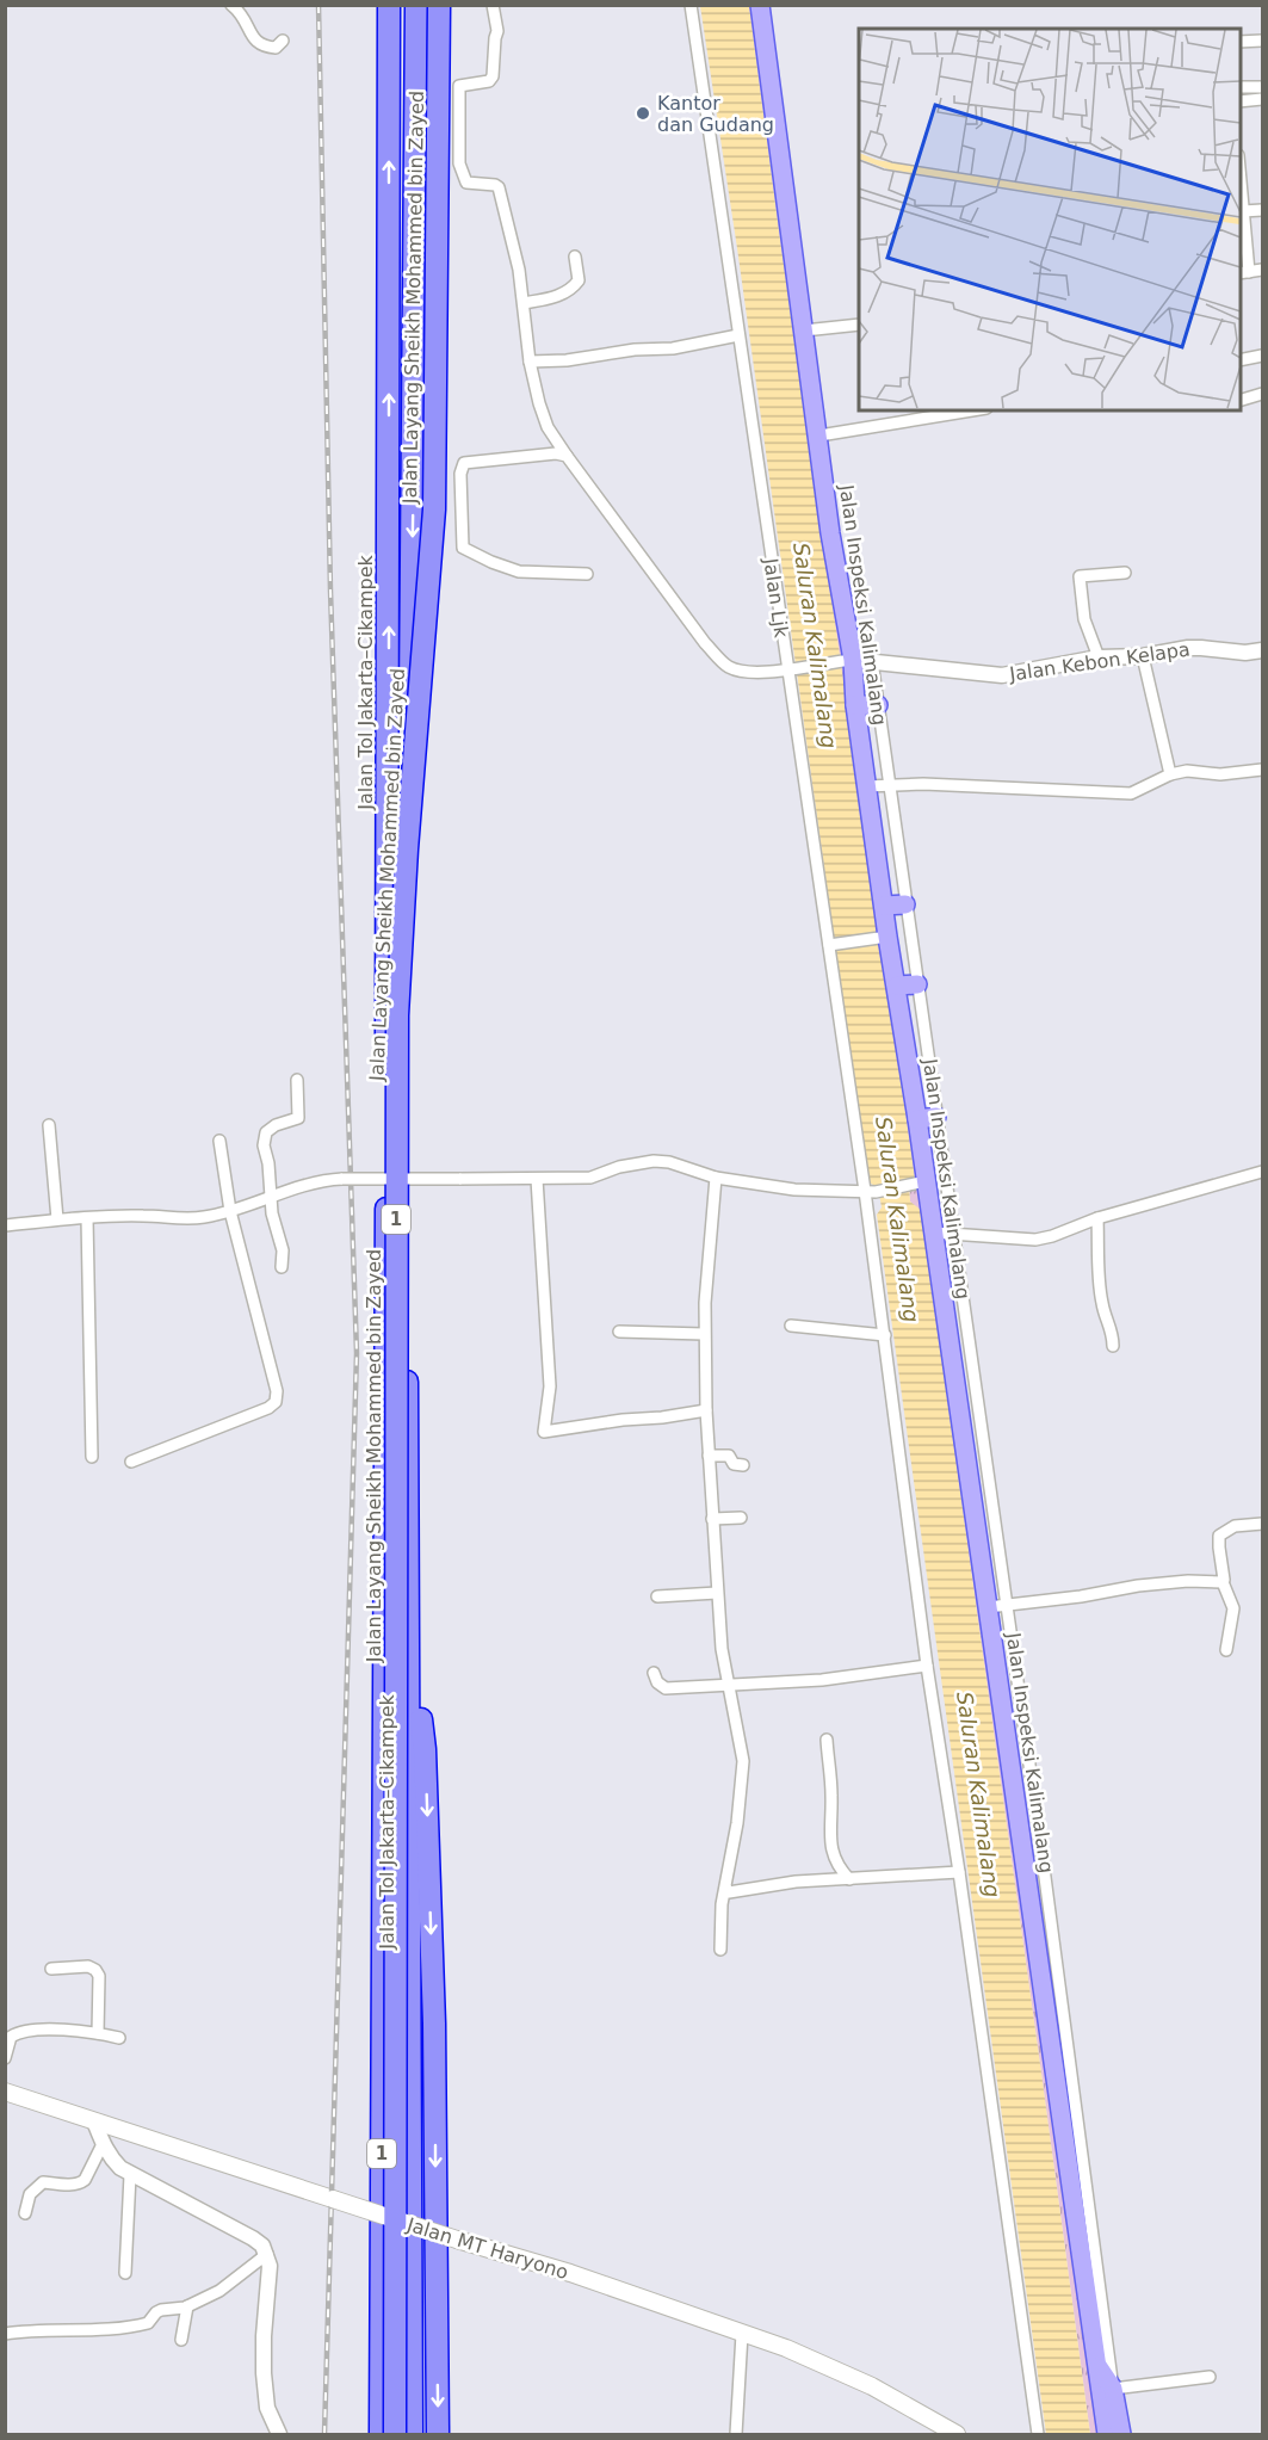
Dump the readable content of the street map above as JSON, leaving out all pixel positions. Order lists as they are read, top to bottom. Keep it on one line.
{"streets":{"highway":["Jalan Layang Sheikh Mohammed bin Zayed","Jalan Tol Jakarta–Cikampek","1"],"main road":["Jalan Inspeksi Kalimalang","Jalan MT Haryono"],"street":["Jalan Ljk","Jalan Kebon Kelapa"]},"crossings":[["Jalan Inspeksi Kalimalang","Jalan Kebon Kelapa"]],"water":["Saluran Kalimalang"],"places":["Kantor dan Gudang"]}
